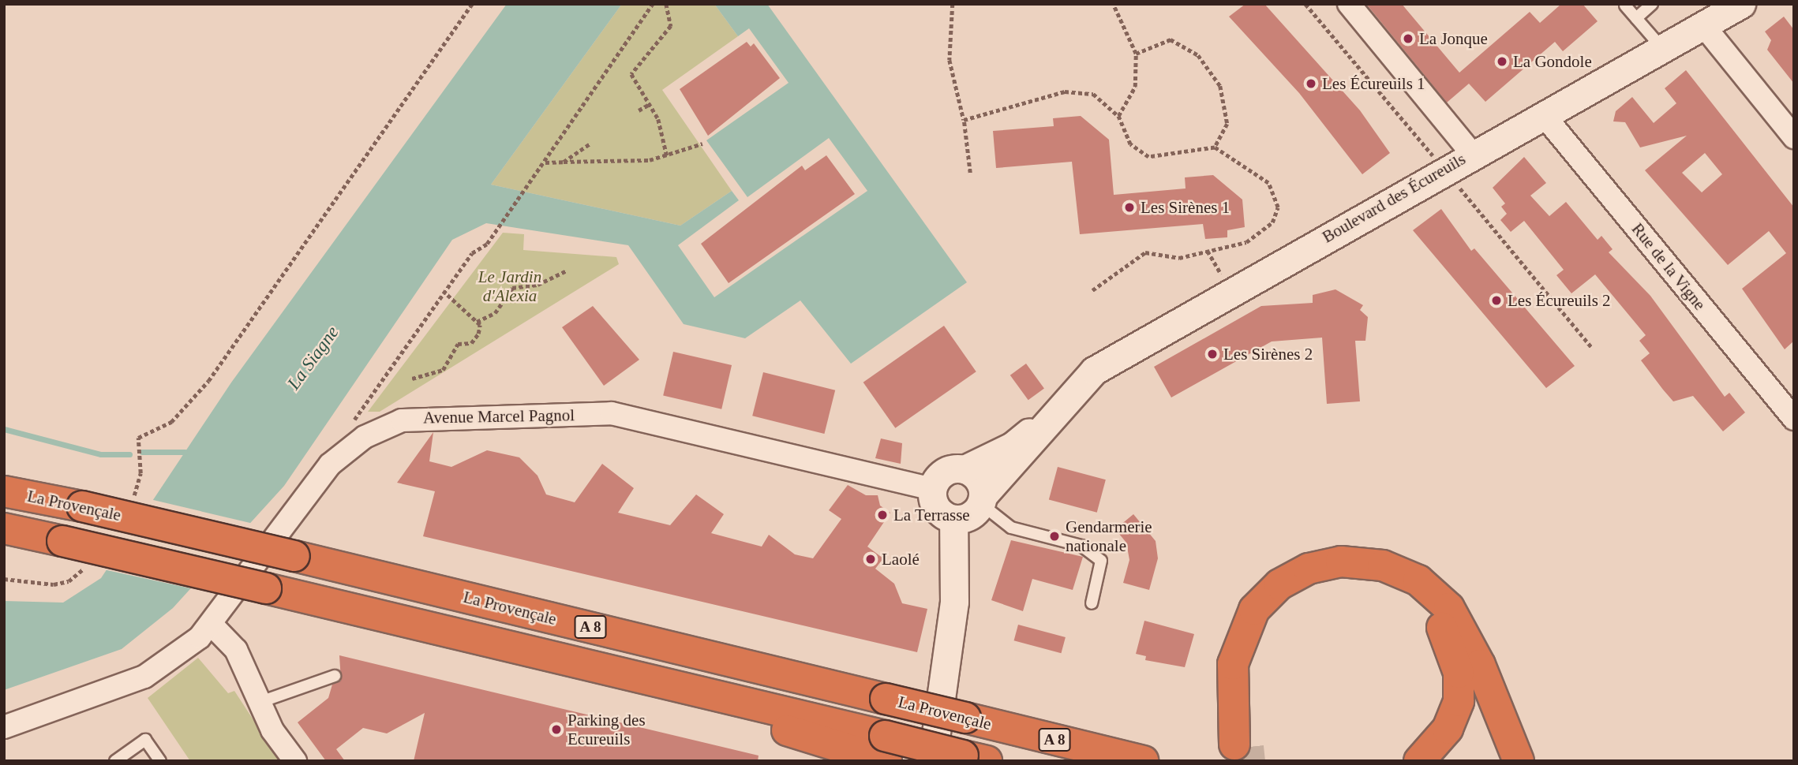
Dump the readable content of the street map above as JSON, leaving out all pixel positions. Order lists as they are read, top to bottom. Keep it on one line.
{"streets":{"highway":["La Provençale","A 8"],"street":["Boulevard des Écureuils","Rue de la Vigne","Avenue Marcel Pagnol"]},"crossings":[["Boulevard des Écureuils","Rue de la Vigne"],["Boulevard des Écureuils","Avenue Marcel Pagnol"]],"water":["La Siagne"],"parks":["Le Jardin d'Alexia"],"places":["La Jonque","La Gondole","Les Écureuils 1","Les Sirènes 1","Les Écureuils 2","Les Sirènes 2","La Terrasse","Gendarmerie nationale","Laolé","Parking des Ecureuils"]}
